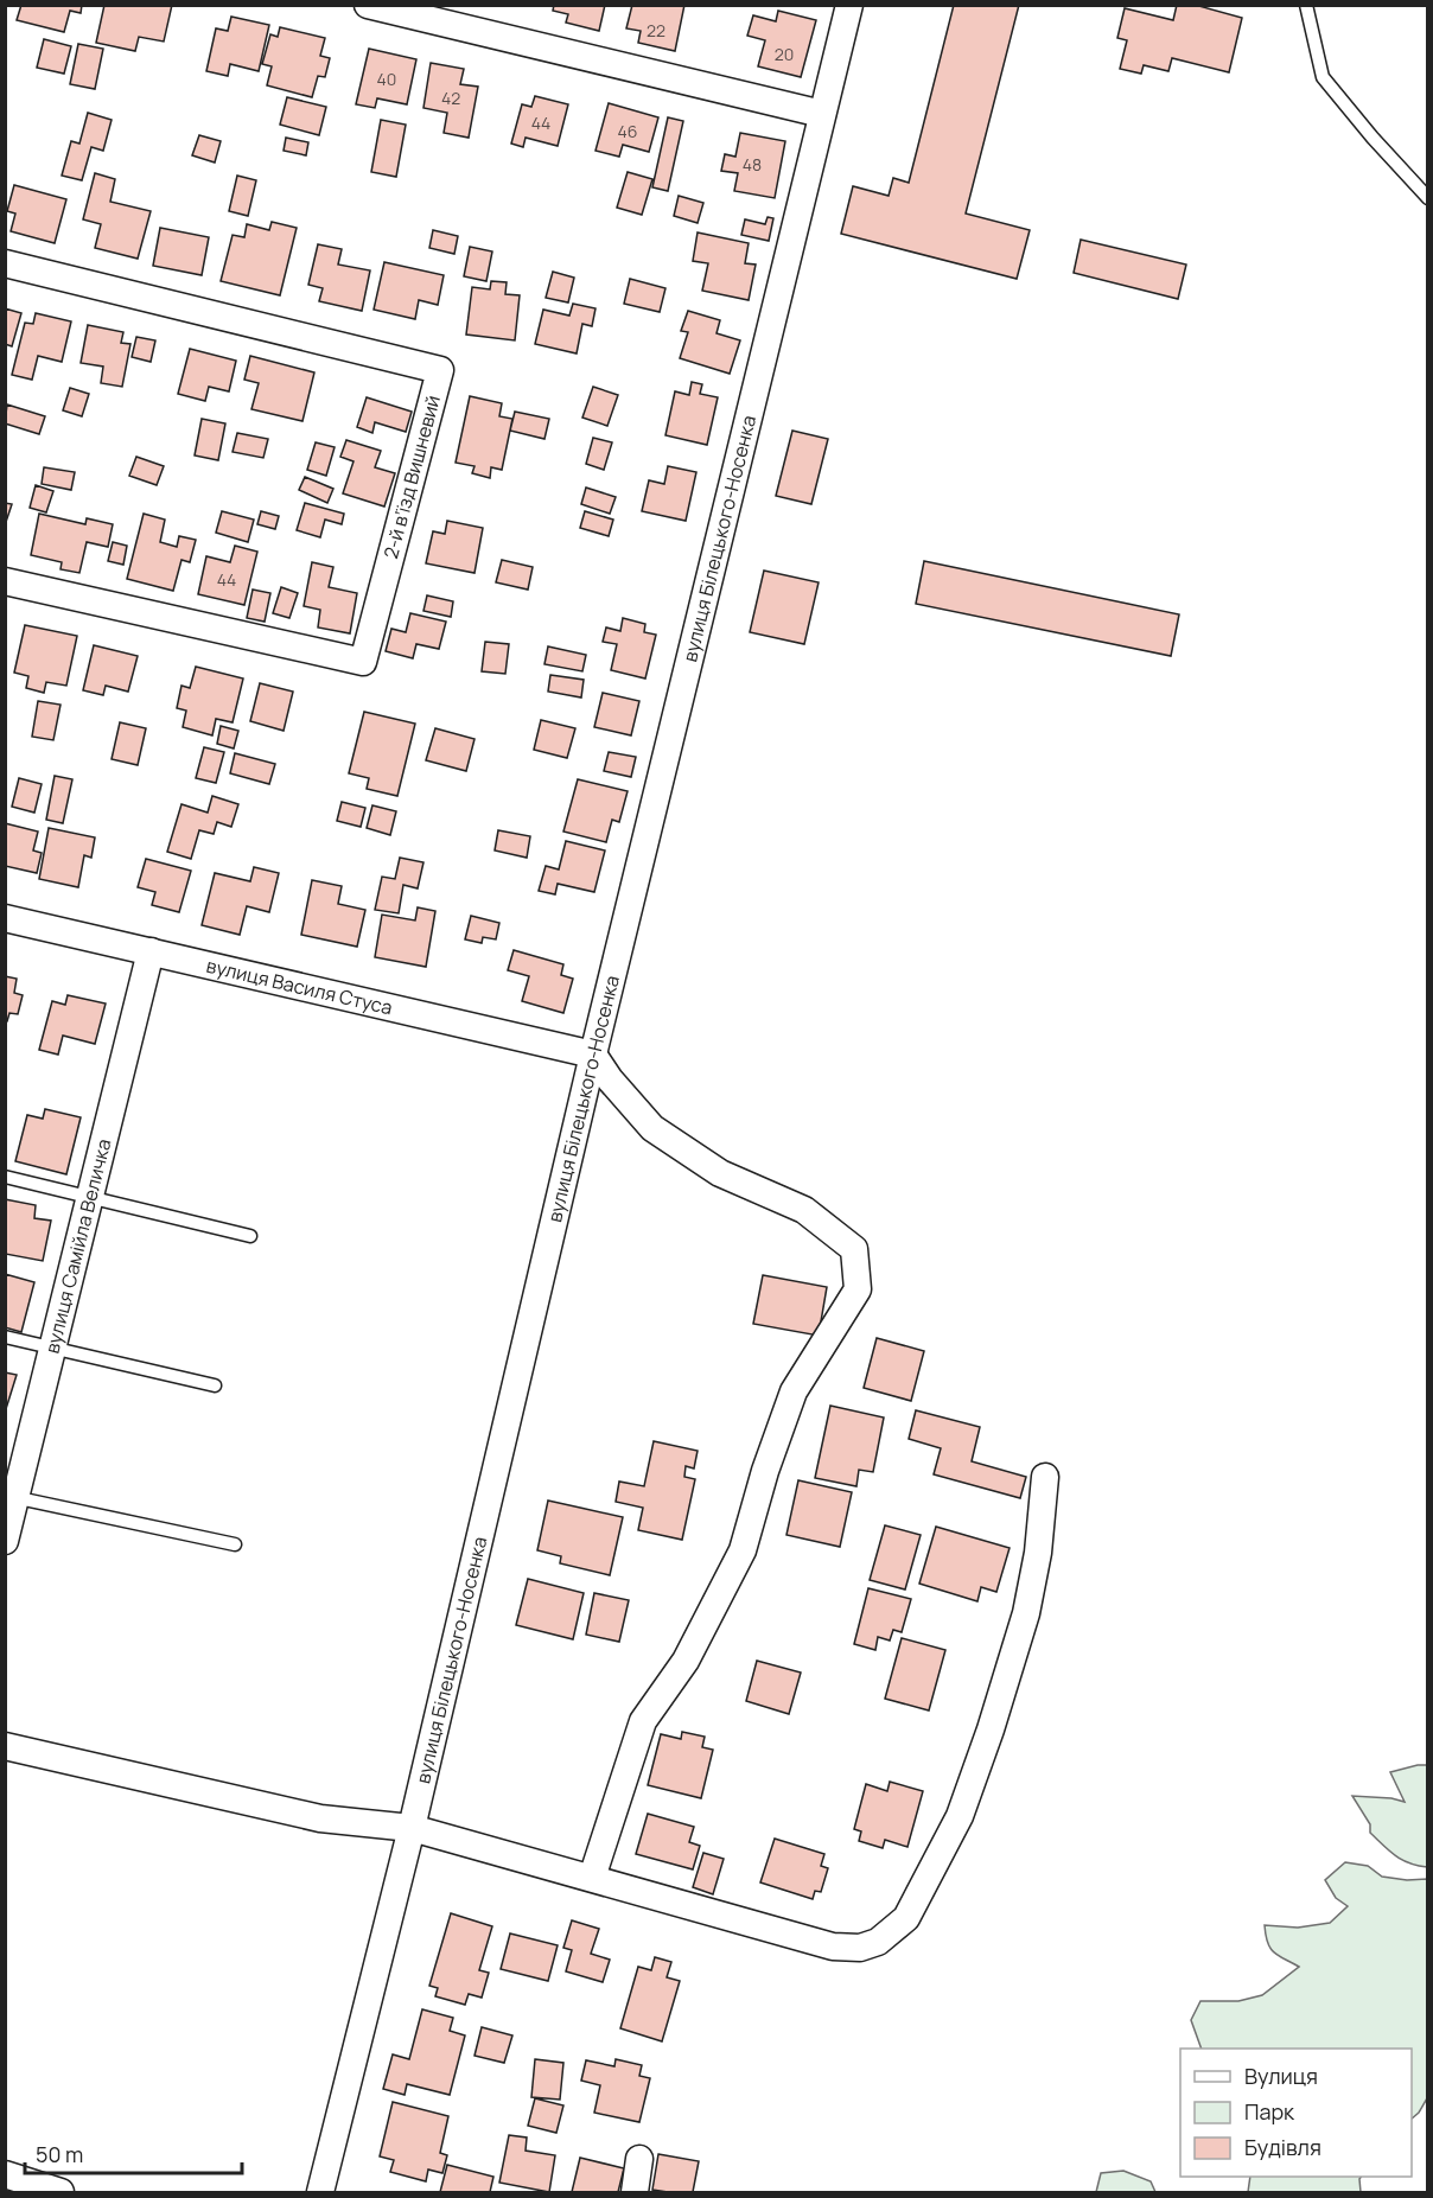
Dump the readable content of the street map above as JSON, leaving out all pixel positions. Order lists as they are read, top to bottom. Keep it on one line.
{"streets":{"street":["2-й вʼїзд Вишневий","вулиця Білецького-Носенка","вулиця Василя Стуса","вулиця Самійла Величка"]},"crossings":[["вулиця Білецького-Носенка","вулиця Василя Стуса"],["вулиця Василя Стуса","вулиця Самійла Величка"]],"house_numbers":["22","20","40","42","44","46","48","44"],"legend":["Вулиця","Парк","Будівля"],"scale_bar":"50 m"}
